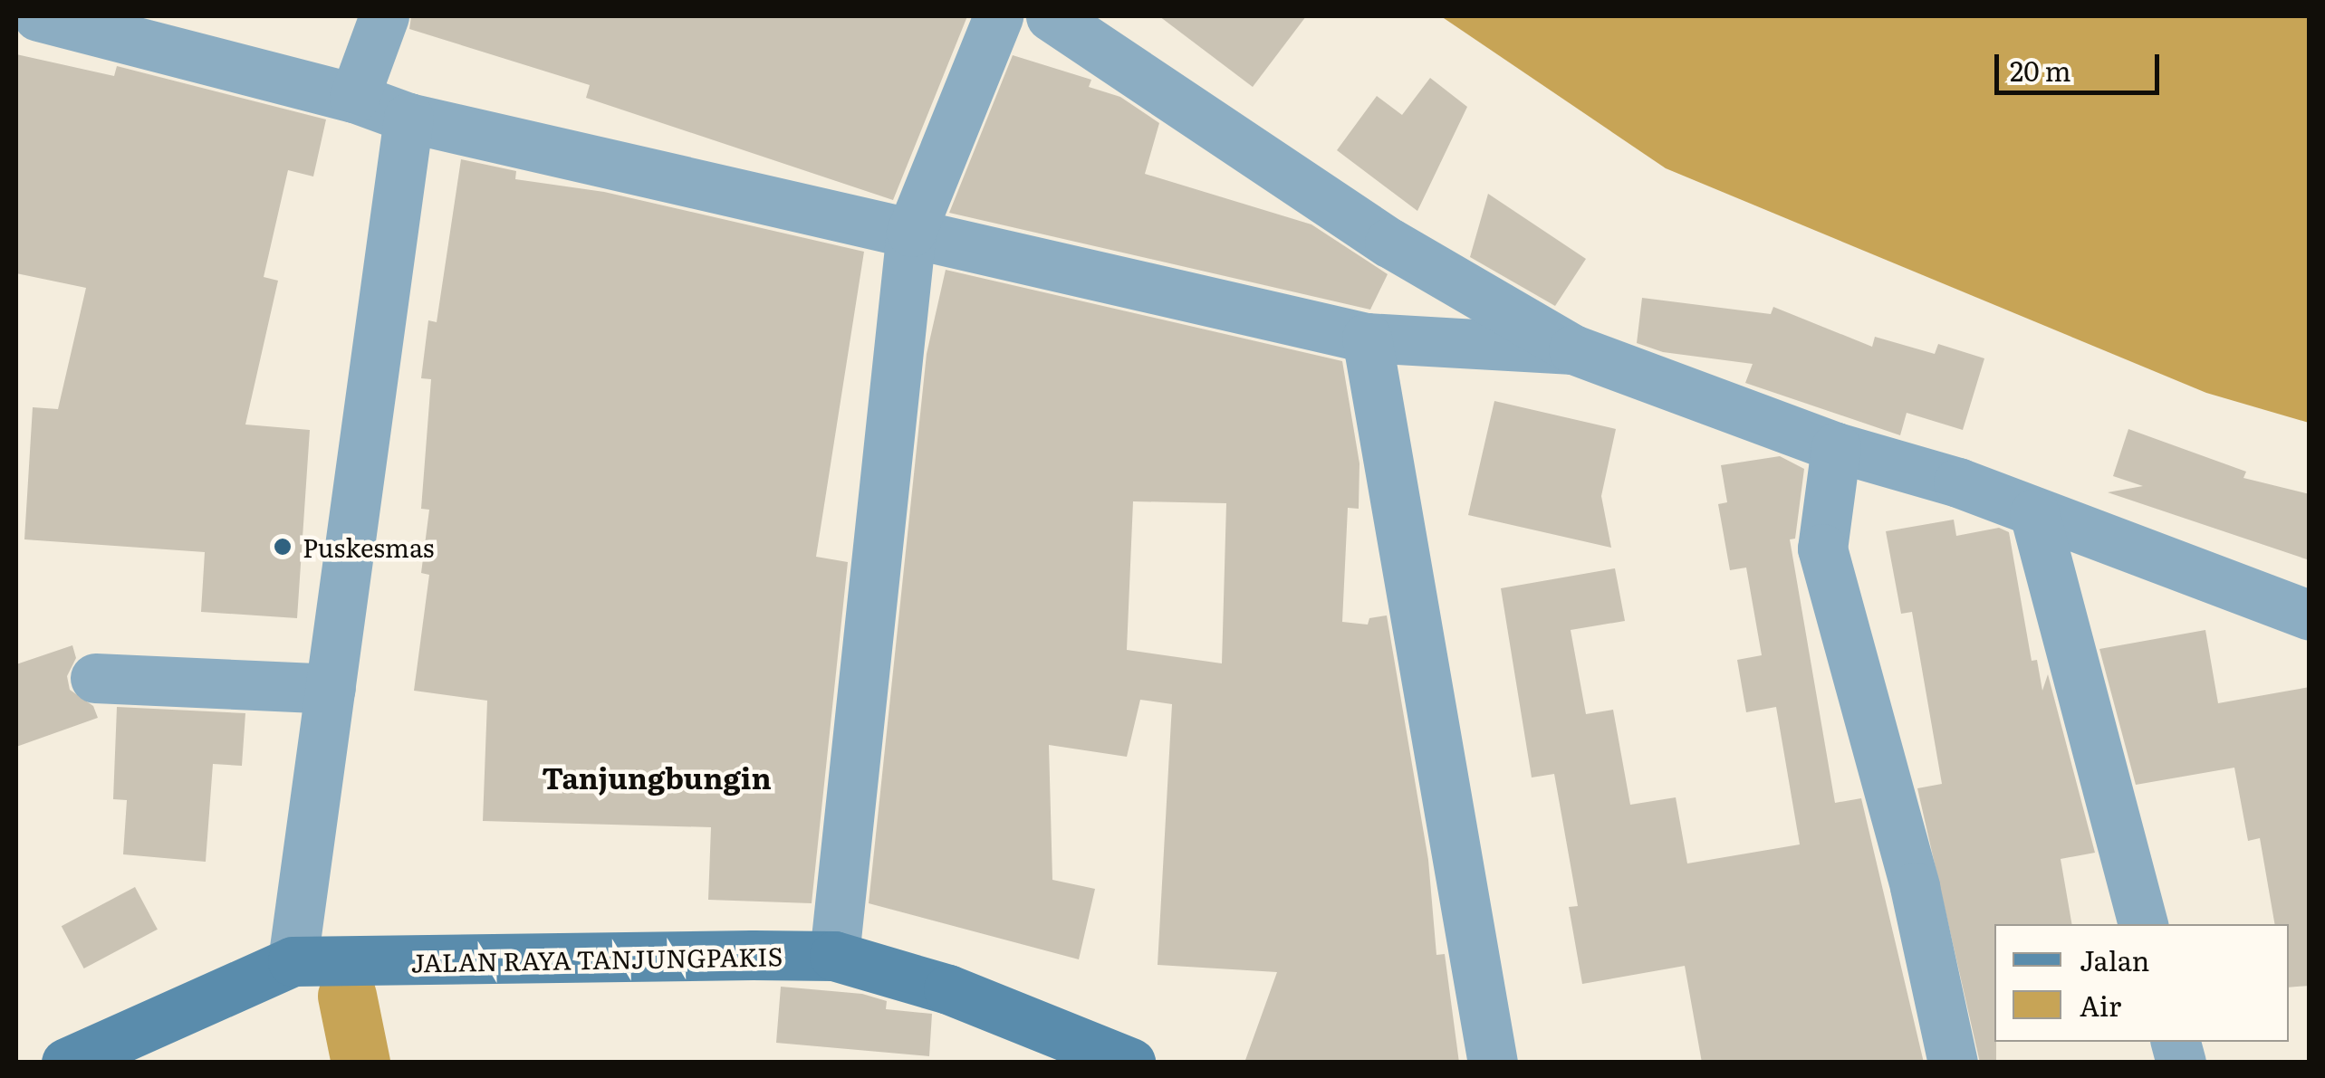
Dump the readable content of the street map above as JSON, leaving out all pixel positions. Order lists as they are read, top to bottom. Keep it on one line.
{"streets":{"street":["JALAN RAYA TANJUNGPAKIS"]},"districts":["Tanjungbungin"],"places":["Puskesmas"],"legend":["Jalan","Air"],"scale_bar":"20 m"}
